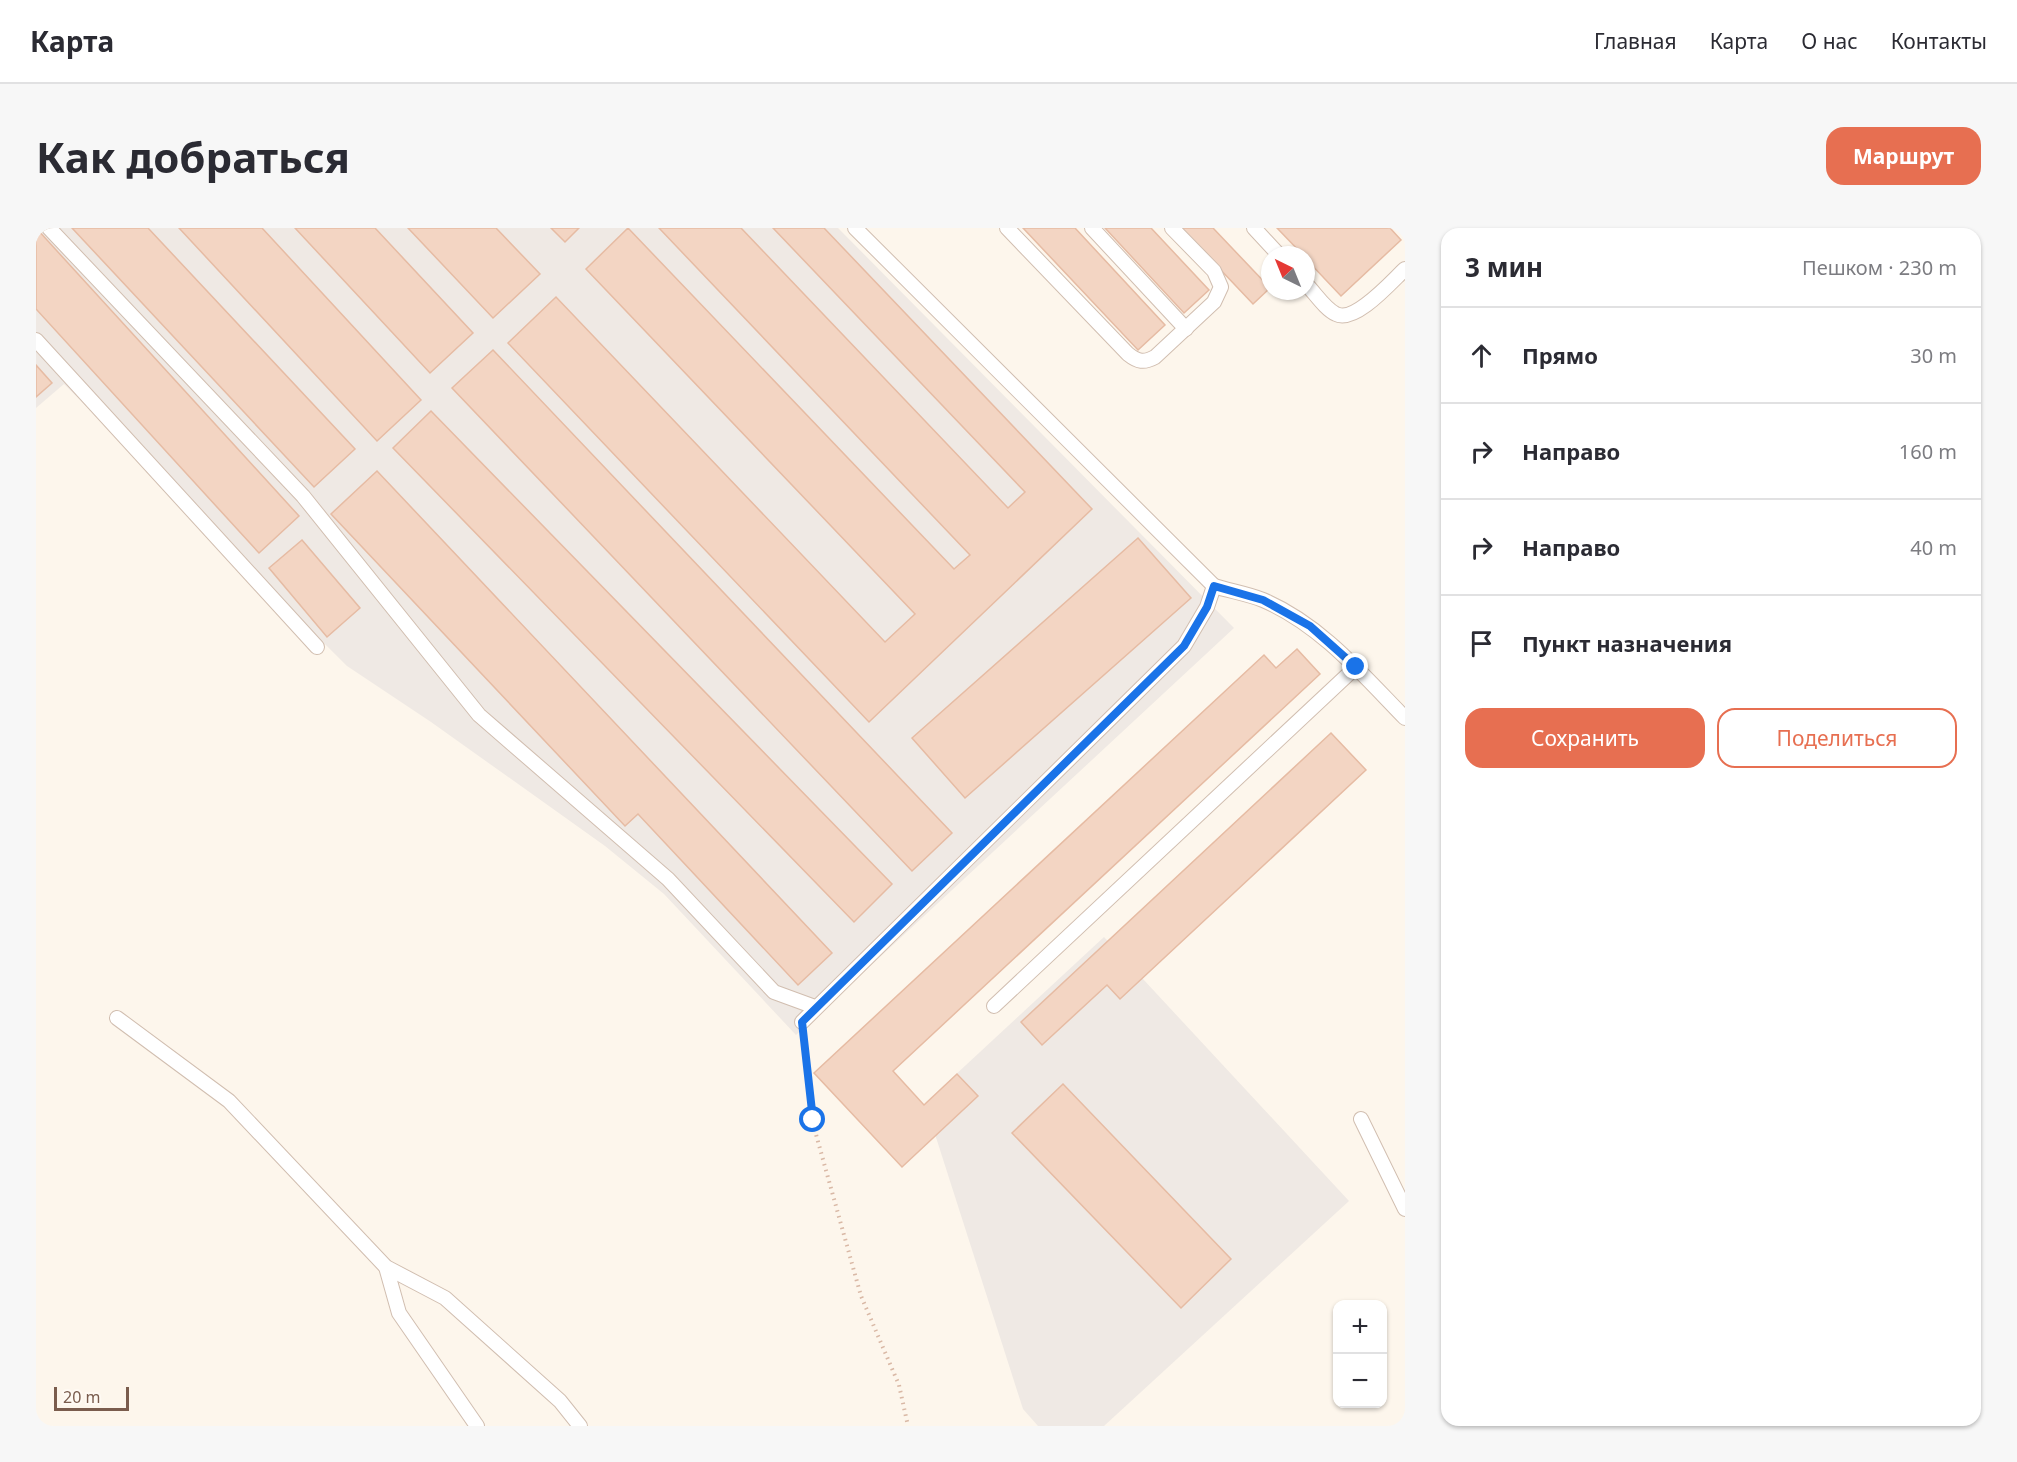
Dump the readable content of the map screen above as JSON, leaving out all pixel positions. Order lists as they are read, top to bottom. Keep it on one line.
{"scale_bar":"20 m","north":"top left","page":{"header":"Карта","nav":["Главная","Карта","О нас","Контакты"],"buttons":["Маршрут",["Сохранить","Поделиться"]],"title":"Как добраться","heading":["3 мин","Пешком · 230 m"],"list":[["Прямо","30 m"],["Направо","160 m"],["Направо","40 m"],"Пункт назначения"],"map_buttons":["+","−"],"scale":"20 m"}}
